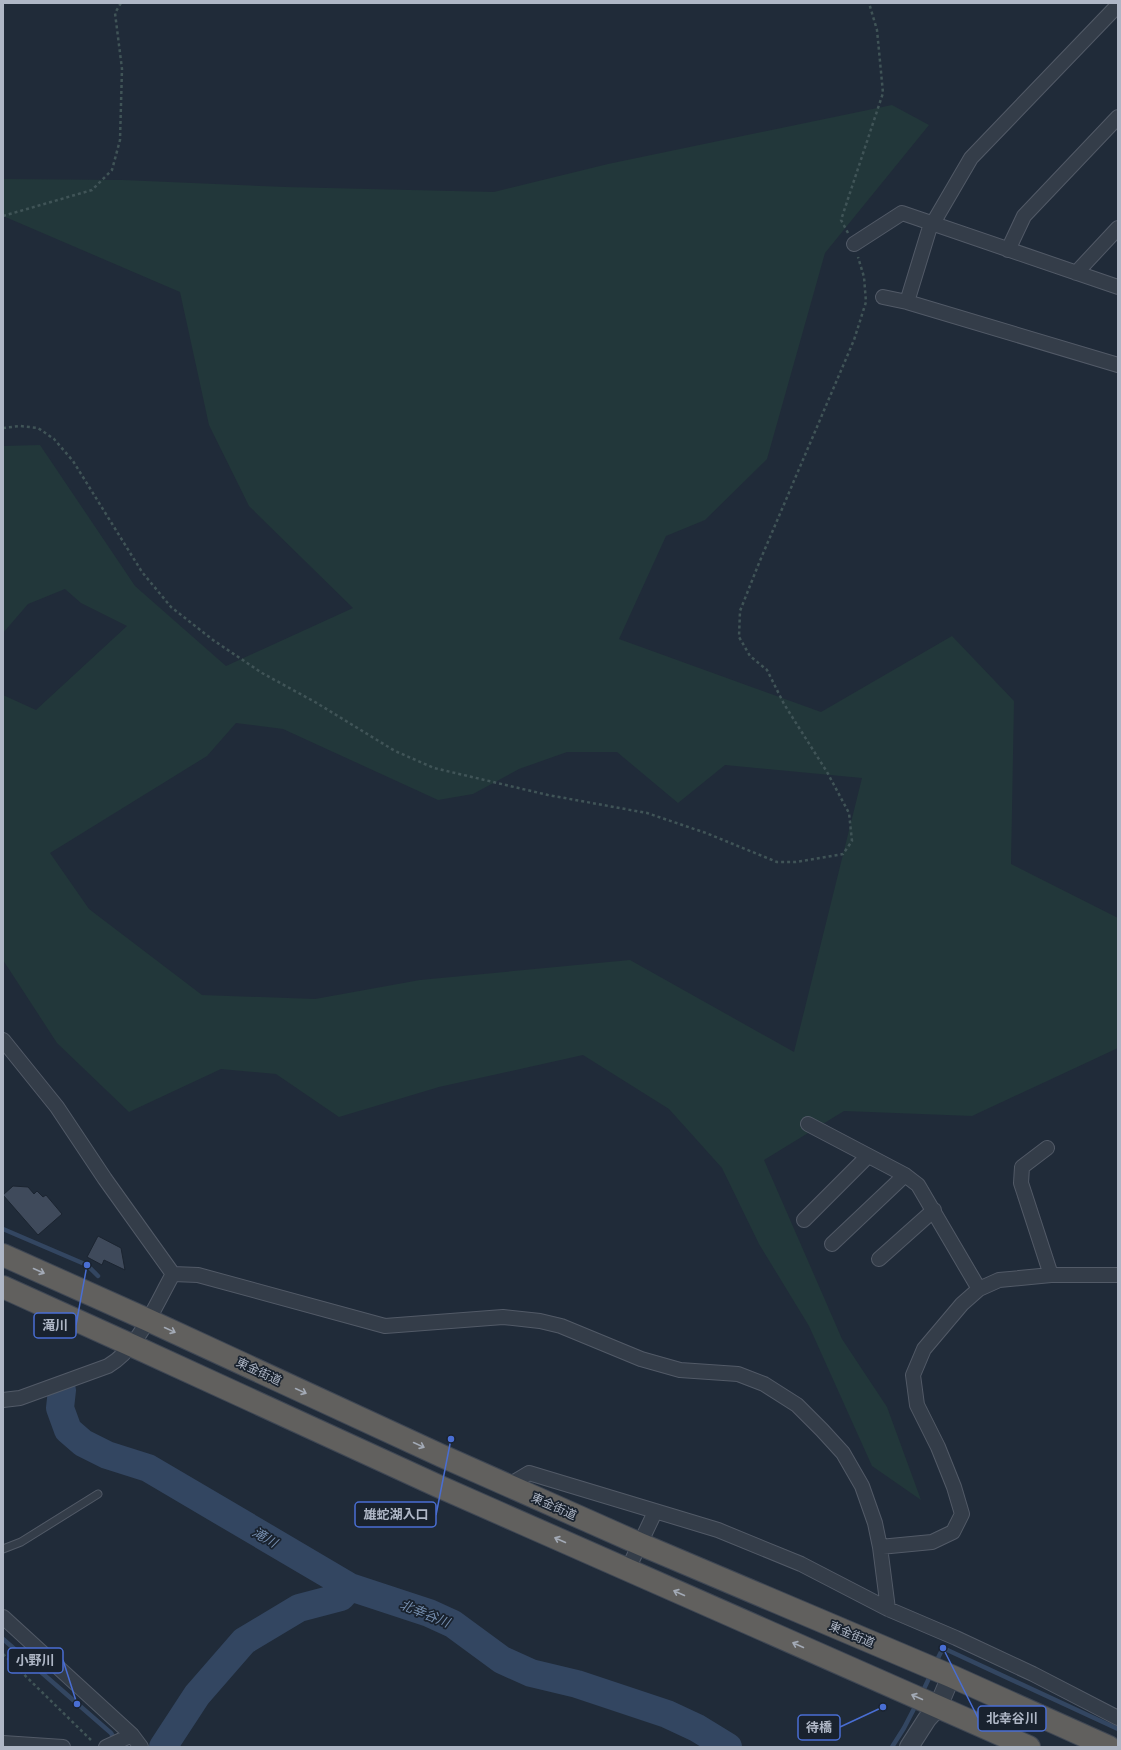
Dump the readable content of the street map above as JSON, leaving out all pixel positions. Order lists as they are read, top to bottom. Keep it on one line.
{"streets":{"highway":["東金街道"]},"water":["滝川","北幸谷川"],"places":["滝川","雄蛇湖入口","北幸谷川","小野川","待橋"]}
